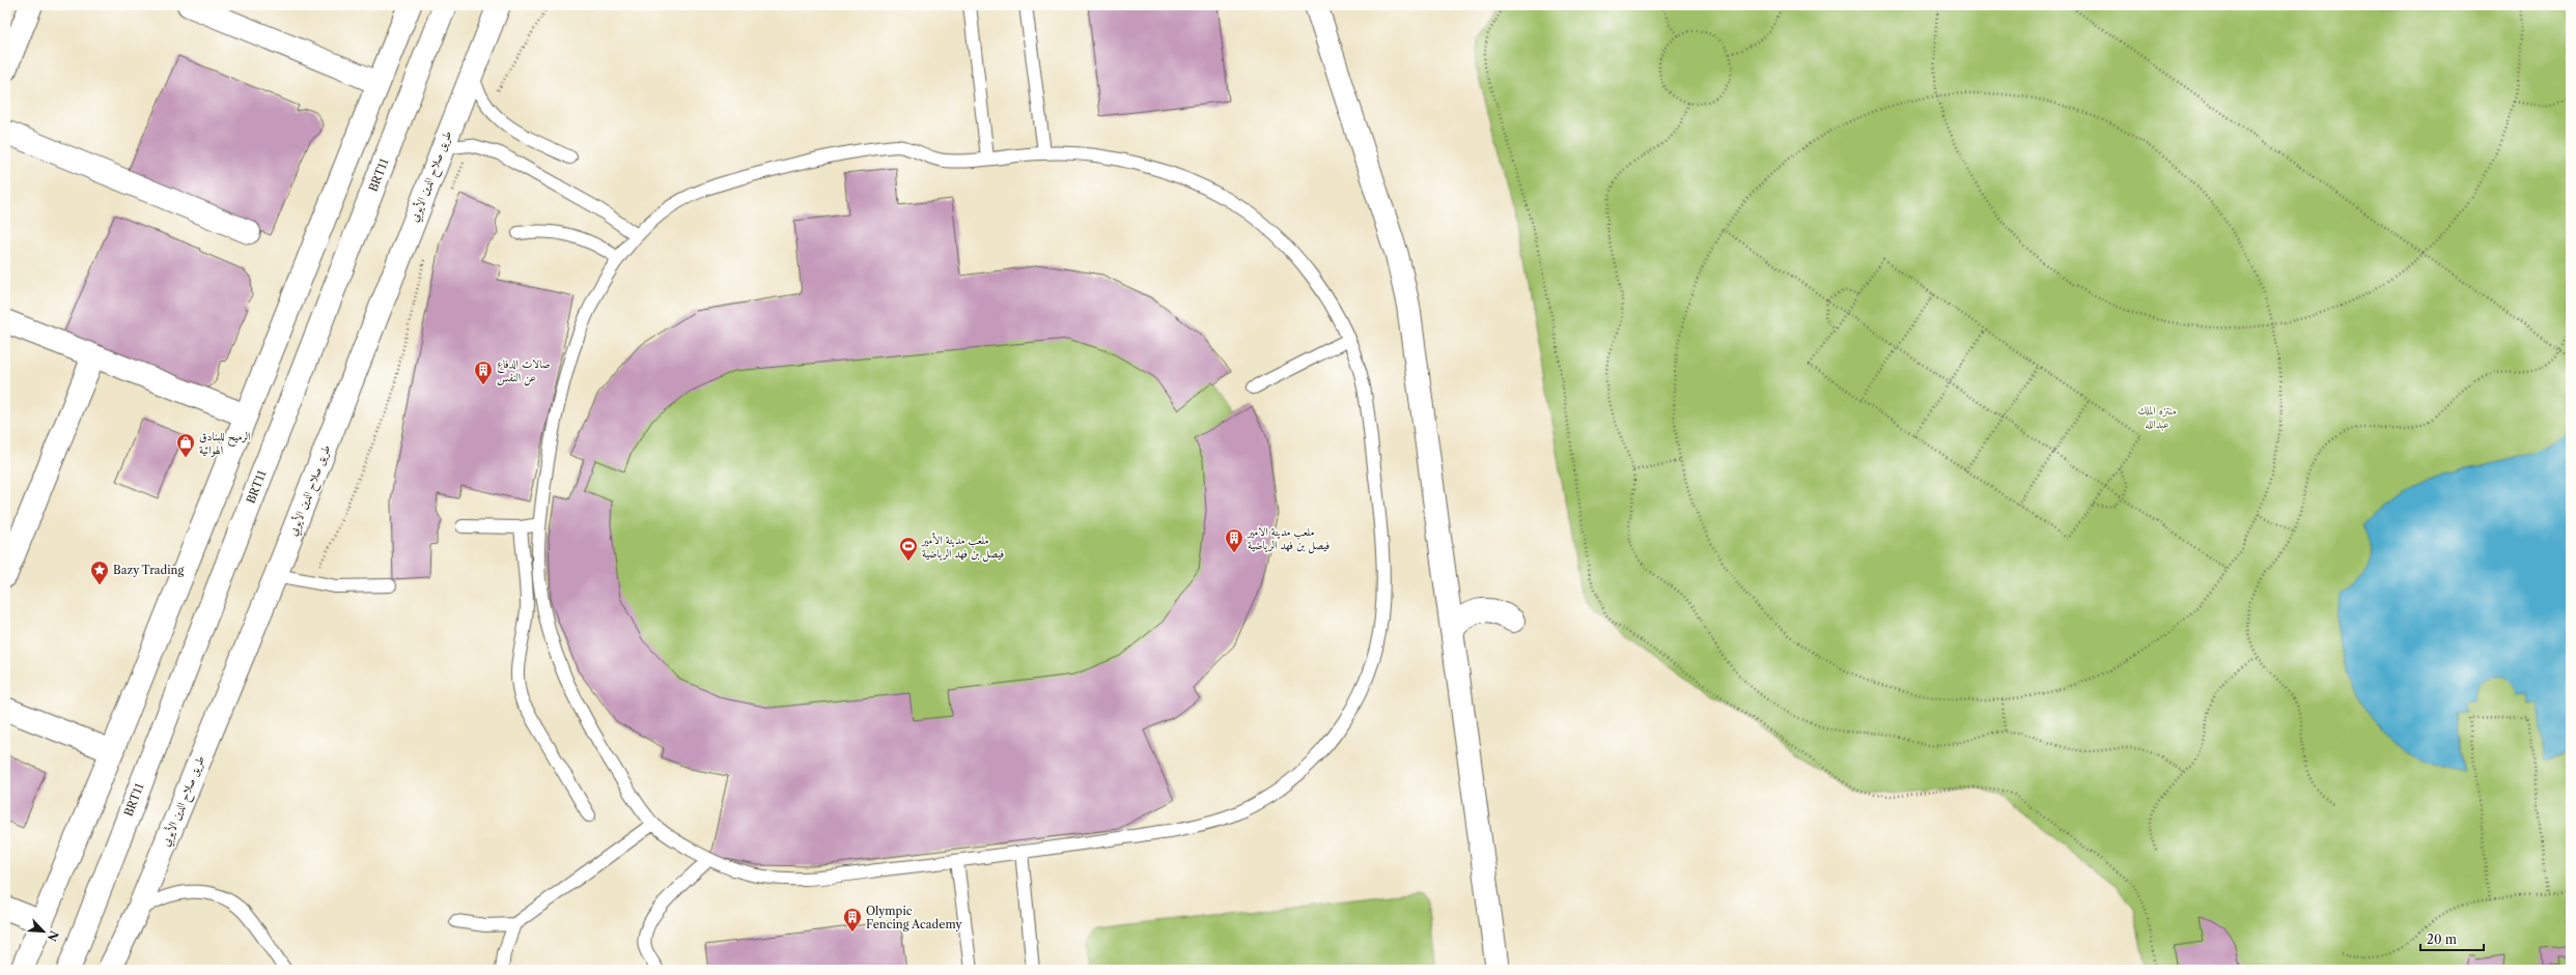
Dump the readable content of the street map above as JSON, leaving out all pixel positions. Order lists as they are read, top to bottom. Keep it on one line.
{"streets":{"main road":["BRT11","طريق صلاح الدين الأيوبي"]},"parks":["منتزه الملك عبدالله"],"places":{"building":["صالات الدفاع عن النفس","ملعب مدينة الامير فيصل بن فهد الرياضية","Olympic Fencing Academy"],"shop":["الرميح للبنادق الهوائية"],"sports":["ملعب مدينة الأمير فيصل بن فهد الرياضية"],"place":["Bazy Trading"]},"scale_bar":"20 m","north":"bottom right"}
